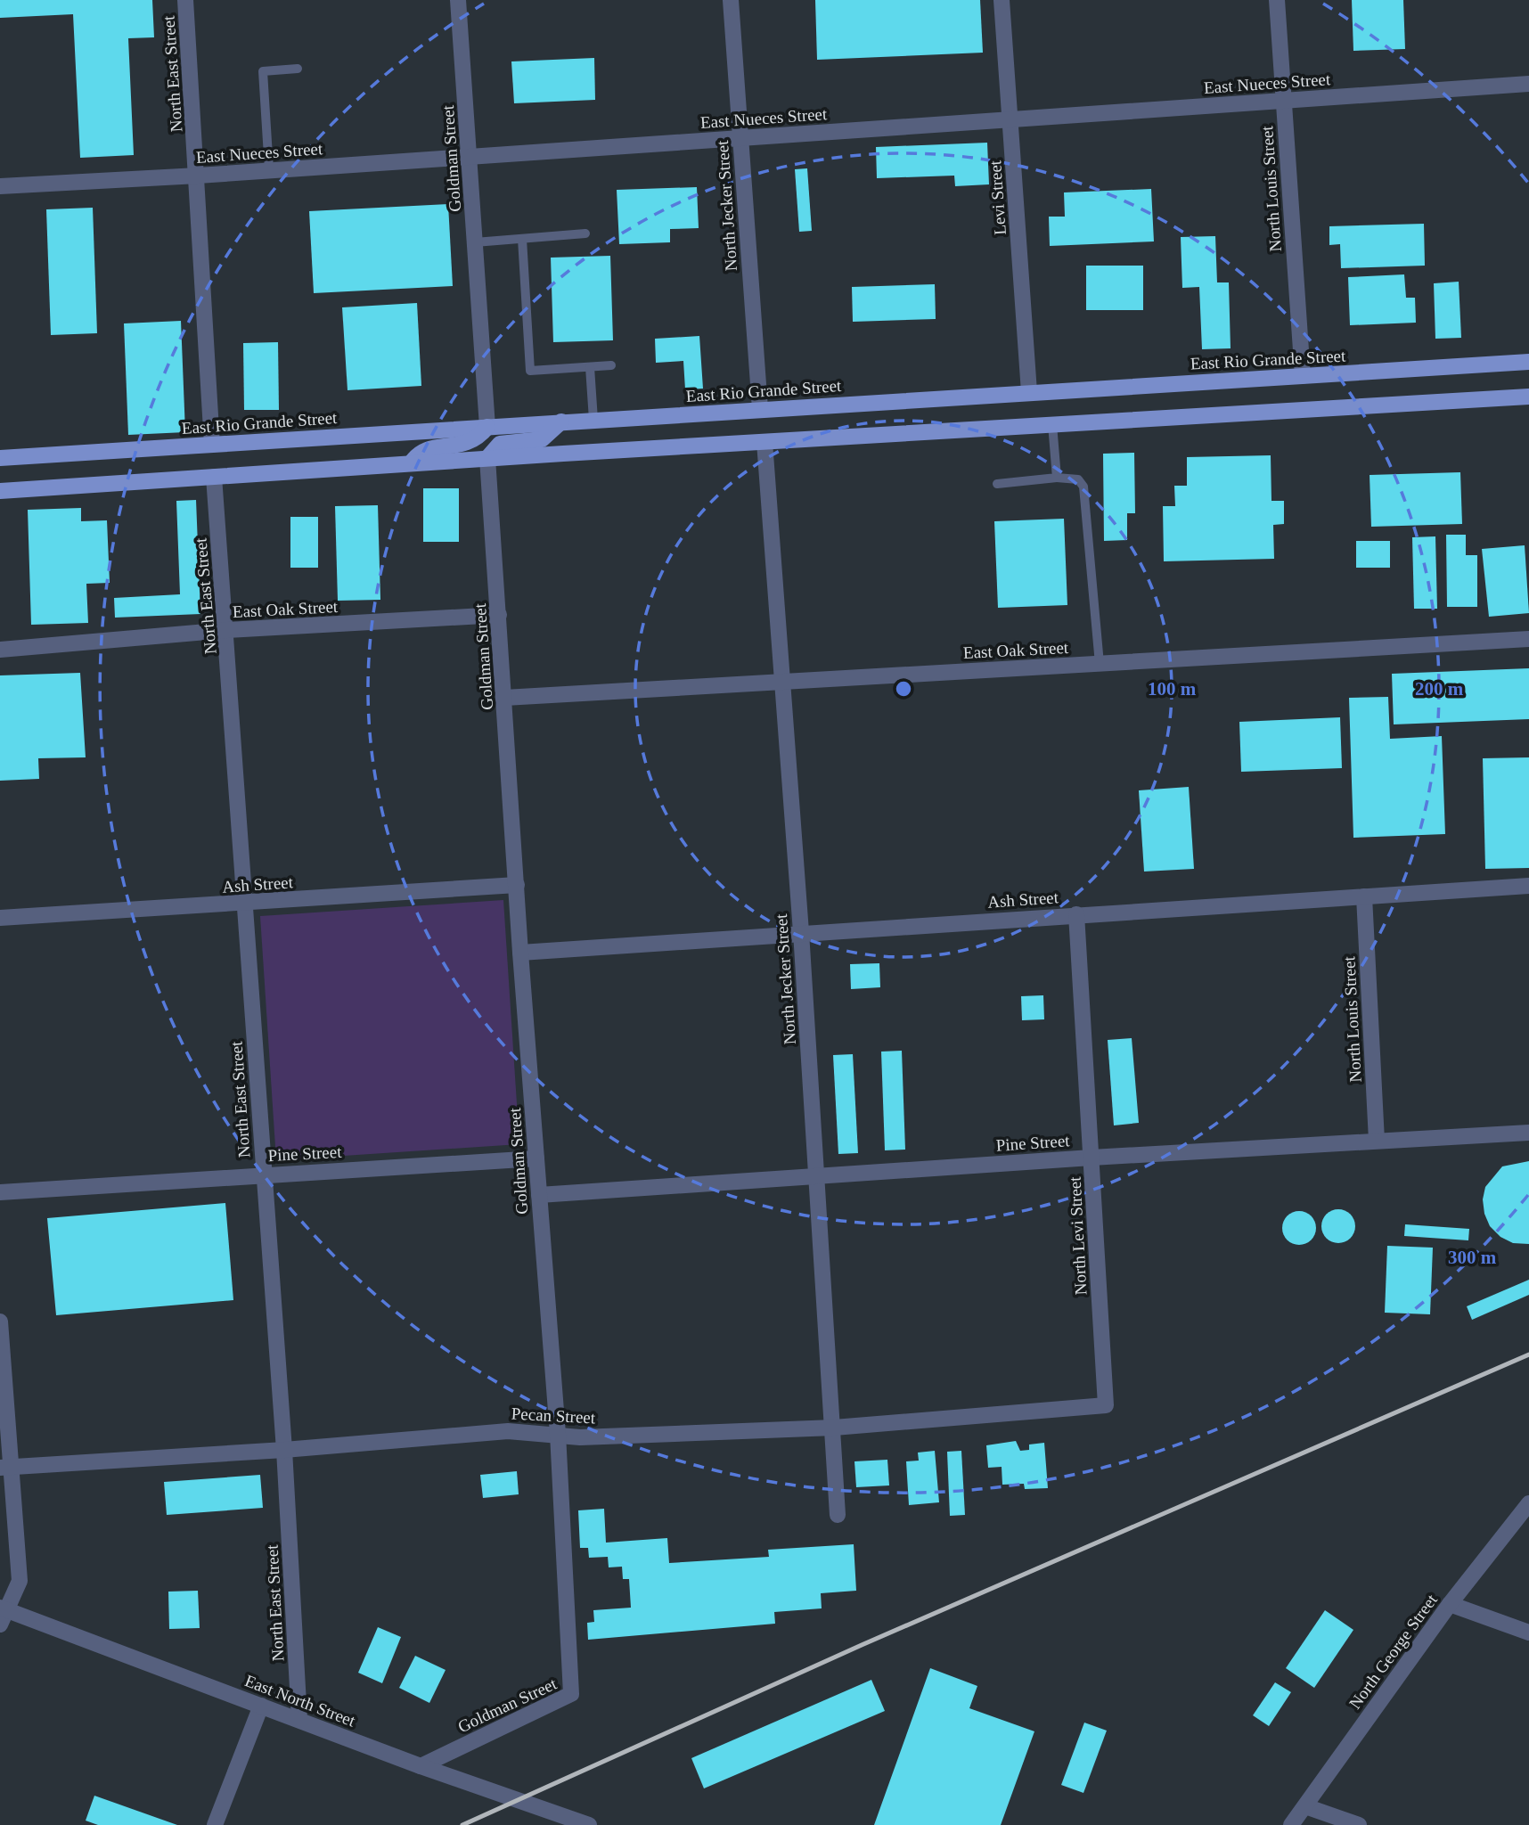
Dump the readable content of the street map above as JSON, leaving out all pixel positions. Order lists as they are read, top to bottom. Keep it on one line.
{"streets":{"main road":["East Rio Grande Street"],"street":["North East Street","East Nueces Street","Goldman Street","North Louis Street","Levi Street","North Jecker Street","East Oak Street","Ash Street","Pine Street","North Levi Street","Pecan Street","North George Street","East North Street"]},"crossings":[["North East Street","East Nueces Street"],["North East Street","East Rio Grande Street"],["North East Street","East Oak Street"],["North East Street","Ash Street"],["North East Street","Pine Street"],["North East Street","Pecan Street"],["North East Street","East North Street"],["East Nueces Street","Goldman Street"],["East Nueces Street","North Louis Street"],["East Nueces Street","Levi Street"],["East Nueces Street","North Jecker Street"],["Goldman Street","East Rio Grande Street"],["Goldman Street","East Oak Street"],["Goldman Street","Ash Street"],["Goldman Street","Pine Street"],["Goldman Street","Pecan Street"],["Goldman Street","East North Street"],["North Louis Street","East Rio Grande Street"],["North Louis Street","Ash Street"],["North Louis Street","Pine Street"],["Levi Street","East Rio Grande Street"],["North Jecker Street","East Rio Grande Street"],["North Jecker Street","East Oak Street"],["North Jecker Street","Ash Street"],["North Jecker Street","Pine Street"],["North Jecker Street","Pecan Street"],["Ash Street","North Levi Street"],["Pine Street","North Levi Street"],["North Levi Street","Pecan Street"]],"rings":["100 m","200 m","300 m"]}
